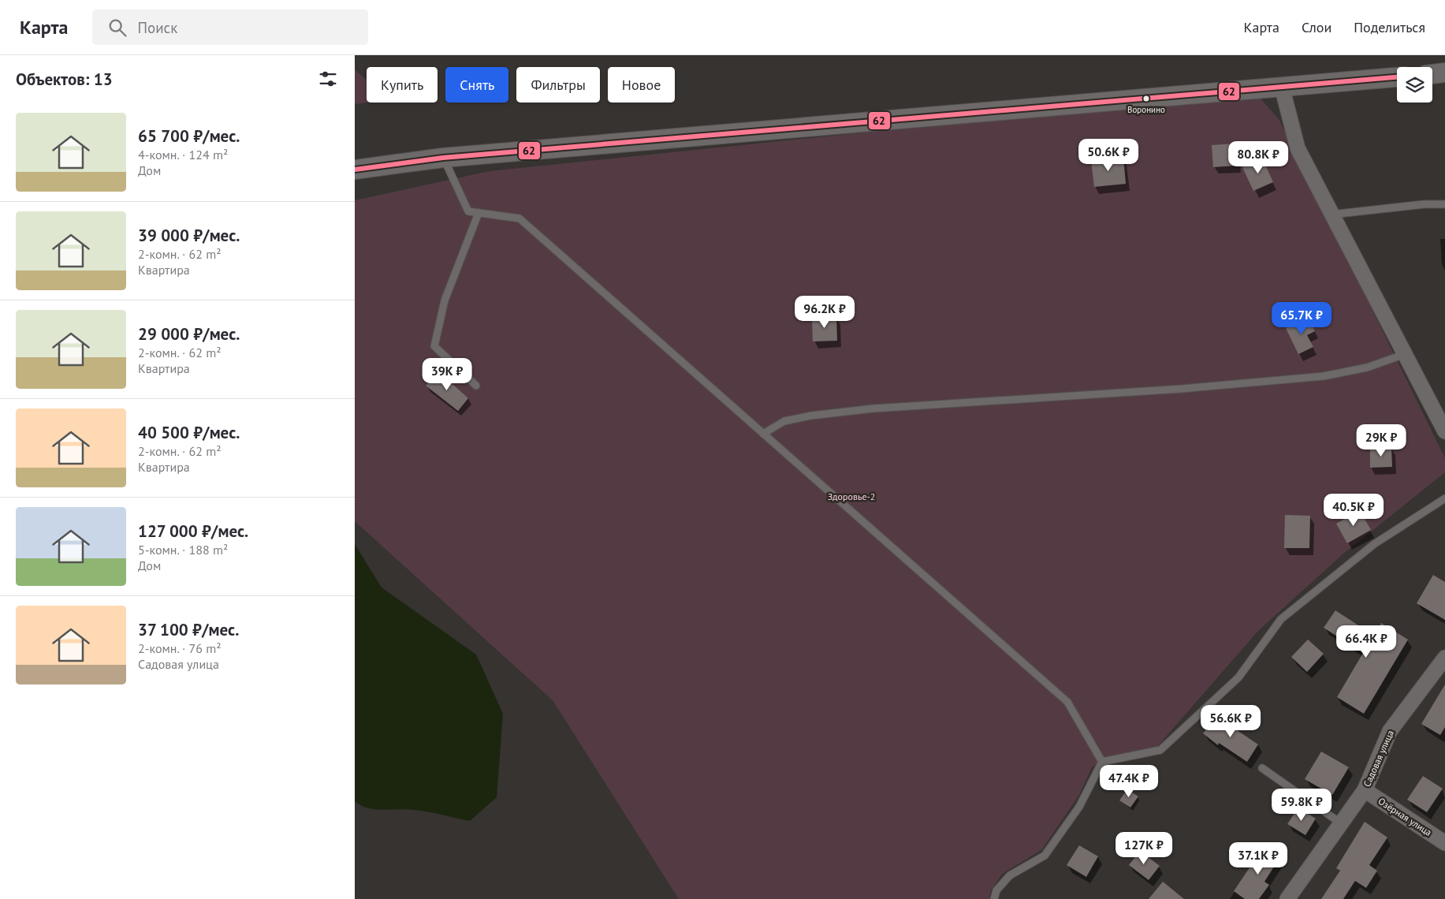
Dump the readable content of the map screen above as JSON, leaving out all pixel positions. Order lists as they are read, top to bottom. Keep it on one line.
{"streets":{"street":["Садовая улица","Озёрная улица"]},"crossings":[["Садовая улица","Озёрная улица"]],"parks":["Здоровье-2"],"places":["Воронино"],"lines":["transit line 62"],"page":{"header":"Карта","search":"Поиск","nav":["Карта","Слои","Поделиться"],"heading":"Объектов: 13","chip":["Купить","Снять","Фильтры","Новое"],"list":[{"name":"65 700 ₽/мес.","note":"4-комн. · 124 m² · Дом"},{"name":"39 000 ₽/мес.","note":"2-комн. · 62 m² · Квартира"},{"name":"29 000 ₽/мес.","note":"2-комн. · 62 m² · Квартира"},{"name":"40 500 ₽/мес.","note":"2-комн. · 62 m² · Квартира"},{"name":"127 000 ₽/мес.","note":"5-комн. · 188 m² · Дом"},{"name":"37 100 ₽/мес.","note":"2-комн. · 76 m² · Садовая улица"}],"price":["50.6K ₽","80.8K ₽","96.2K ₽","65.7K ₽","39K ₽","29K ₽","40.5K ₽","66.4K ₽","56.6K ₽","47.4K ₽","59.8K ₽","127K ₽","37.1K ₽"]}}
